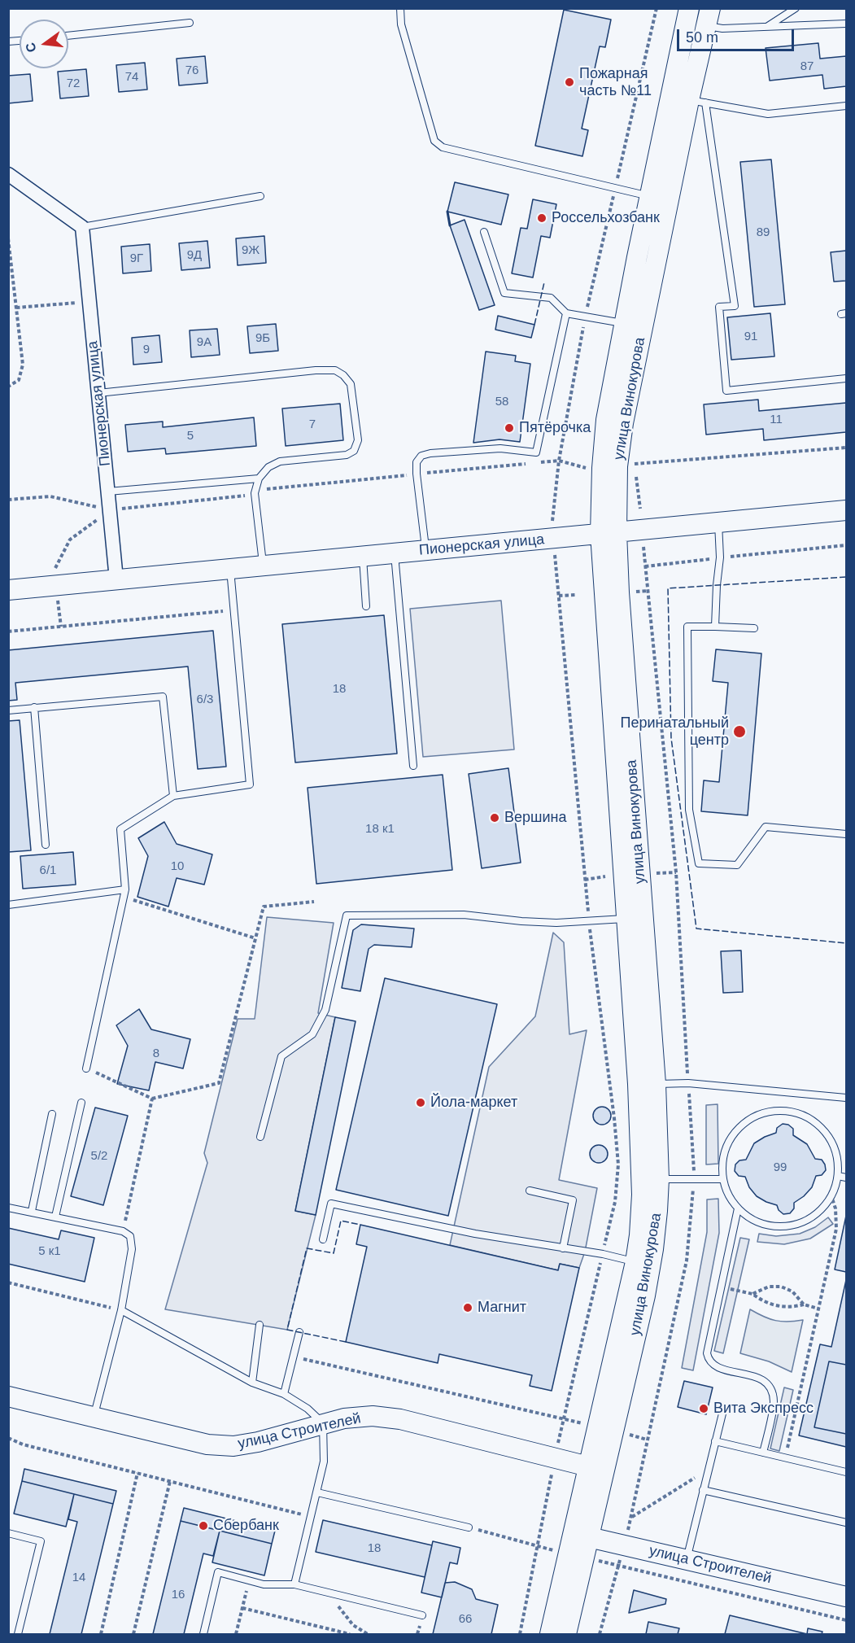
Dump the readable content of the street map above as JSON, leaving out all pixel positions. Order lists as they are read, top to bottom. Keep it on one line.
{"streets":{"main road":["улица Винокурова","Пионерская улица","улица Строителей"]},"crossings":[["улица Винокурова","Пионерская улица"],["улица Винокурова","улица Строителей"]],"places":["Пожарная часть №11","Россельхозбанк","Пятёрочка","Перинатальный центр","Вершина","Йола-маркет","Магнит","Вита Экспресс","Сбербанк"],"house_numbers":["87","76","74","72","89","9Ж","9Д","9Г","91","9Б","9А","9","58","11","7","5","18","6/3","18 к1","10","6/1","8","5/2","99","5 к1","18","14","16","66"],"scale_bar":"50 m","north":"left"}
